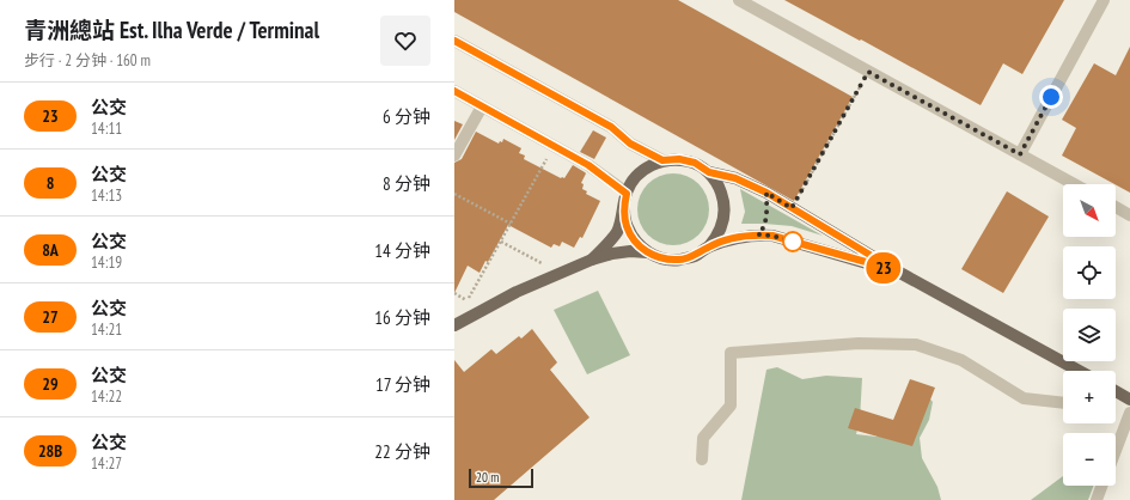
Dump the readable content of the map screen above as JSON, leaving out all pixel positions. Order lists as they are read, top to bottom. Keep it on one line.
{"lines":["bus line 23"],"scale_bar":"20 m","north":"bottom right","page":{"heading":["青洲總站 Est. Ilha Verde / Terminal","步行 · 2 分钟 · 160 m"],"on_map":"23","list":[{"mark":"23","name":"公交","note":"14:11","value":"6 分钟"},{"mark":"8","name":"公交","note":"14:13","value":"8 分钟"},{"mark":"8A","name":"公交","note":"14:19","value":"14 分钟"},{"mark":"27","name":"公交","note":"14:21","value":"16 分钟"},{"mark":"29","name":"公交","note":"14:22","value":"17 分钟"},{"mark":"28B","name":"公交","note":"14:27","value":"22 分钟"}],"map_buttons":["+","−"],"scale":"20 m"}}
